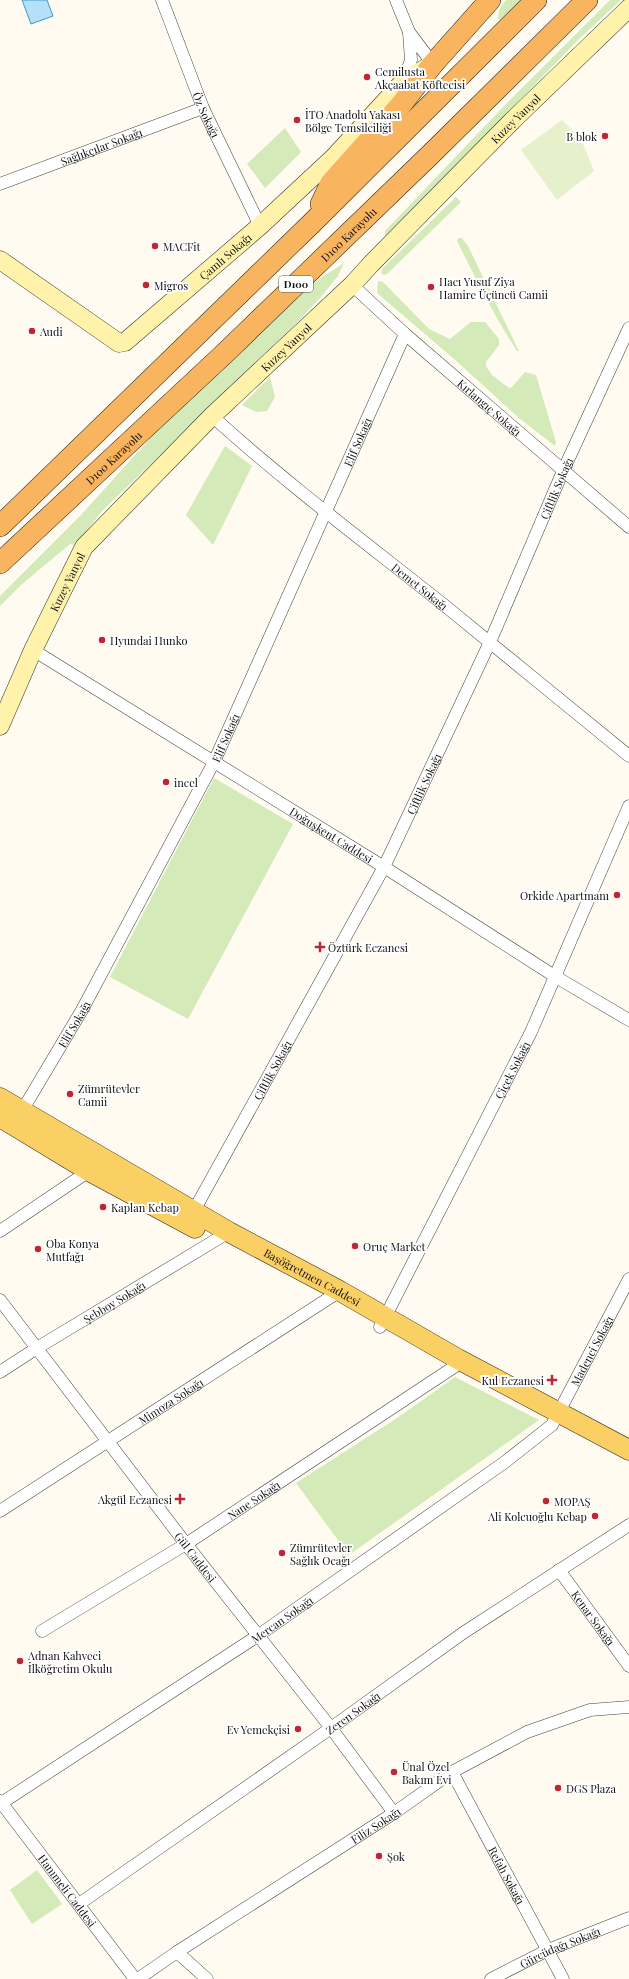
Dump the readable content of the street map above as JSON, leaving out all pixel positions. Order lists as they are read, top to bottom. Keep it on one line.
{"streets":{"highway":["D100 Karayolu","D100"],"main road":["Kuzey Yanyol","Çamlı Sokağı","Başöğretmen Caddesi"],"street":["Öz Sokağı","Sağlıkçılar Sokağı","Kırlangıç Sokağı","Elif Sokağı","Çiftlik Sokağı","Demet Sokağı","Doğuşkent Caddesi","Çiçek Sokağı","Şebboy Sokağı","Madenci Sokağı","Mimoza Sokağı","Nane Sokağı","Gül Caddesi","Kenar Sokağı","Mercan Sokağı","Zeren Sokağı","Filiz Sokağı","Refah Sokağı","Hanımeli Caddesi","Gürcüdağı Sokağı"]},"crossings":[["Öz Sokağı","Sağlıkçılar Sokağı"],["Öz Sokağı","Çamlı Sokağı"],["Kuzey Yanyol","Kırlangıç Sokağı"],["Kuzey Yanyol","Demet Sokağı"],["Kuzey Yanyol","Doğuşkent Caddesi"],["Kırlangıç Sokağı","Elif Sokağı"],["Kırlangıç Sokağı","Çiftlik Sokağı"],["Elif Sokağı","Demet Sokağı"],["Elif Sokağı","Doğuşkent Caddesi"],["Elif Sokağı","Başöğretmen Caddesi"],["Çiftlik Sokağı","Demet Sokağı"],["Çiftlik Sokağı","Doğuşkent Caddesi"],["Çiftlik Sokağı","Başöğretmen Caddesi"],["Doğuşkent Caddesi","Çiçek Sokağı"],["Çiçek Sokağı","Başöğretmen Caddesi"],["Başöğretmen Caddesi","Şebboy Sokağı"],["Başöğretmen Caddesi","Madenci Sokağı"],["Başöğretmen Caddesi","Mimoza Sokağı"],["Başöğretmen Caddesi","Nane Sokağı"],["Başöğretmen Caddesi","Mercan Sokağı"],["Şebboy Sokağı","Gül Caddesi"],["Madenci Sokağı","Mercan Sokağı"],["Mimoza Sokağı","Gül Caddesi"],["Nane Sokağı","Gül Caddesi"],["Gül Caddesi","Mercan Sokağı"],["Gül Caddesi","Zeren Sokağı"],["Gül Caddesi","Filiz Sokağı"],["Kenar Sokağı","Zeren Sokağı"],["Mercan Sokağı","Hanımeli Caddesi"],["Zeren Sokağı","Hanımeli Caddesi"],["Filiz Sokağı","Refah Sokağı"],["Filiz Sokağı","Hanımeli Caddesi"],["Refah Sokağı","Gürcüdağı Sokağı"]],"places":{"other":["Cemilusta Akçaabat Köftecisi","İTO Anadolu Yakası Bölge Temsilciliği","B blok","MACFit","Migros","Hacı Yusuf Ziya Hamire Üçüncü Camii","Audi","Hyundai Hunko","incel","Orkide Apartmanı","Zümrütevler Camii","Kaplan Kebap","Oruç Market","Oba Konya Mutfağı","MOPAŞ","Ali Kolcuoğlu Kebap","Zümrütevler Sağlık Ocağı","Adnan Kahveci İlköğretim Okulu","Ev Yemekçisi","Ünal Özel Bakım Evi","DGS Plaza","Şok"],"health":["Öztürk Eczanesi","Kul Eczanesi","Akgül Eczanesi"]}}
